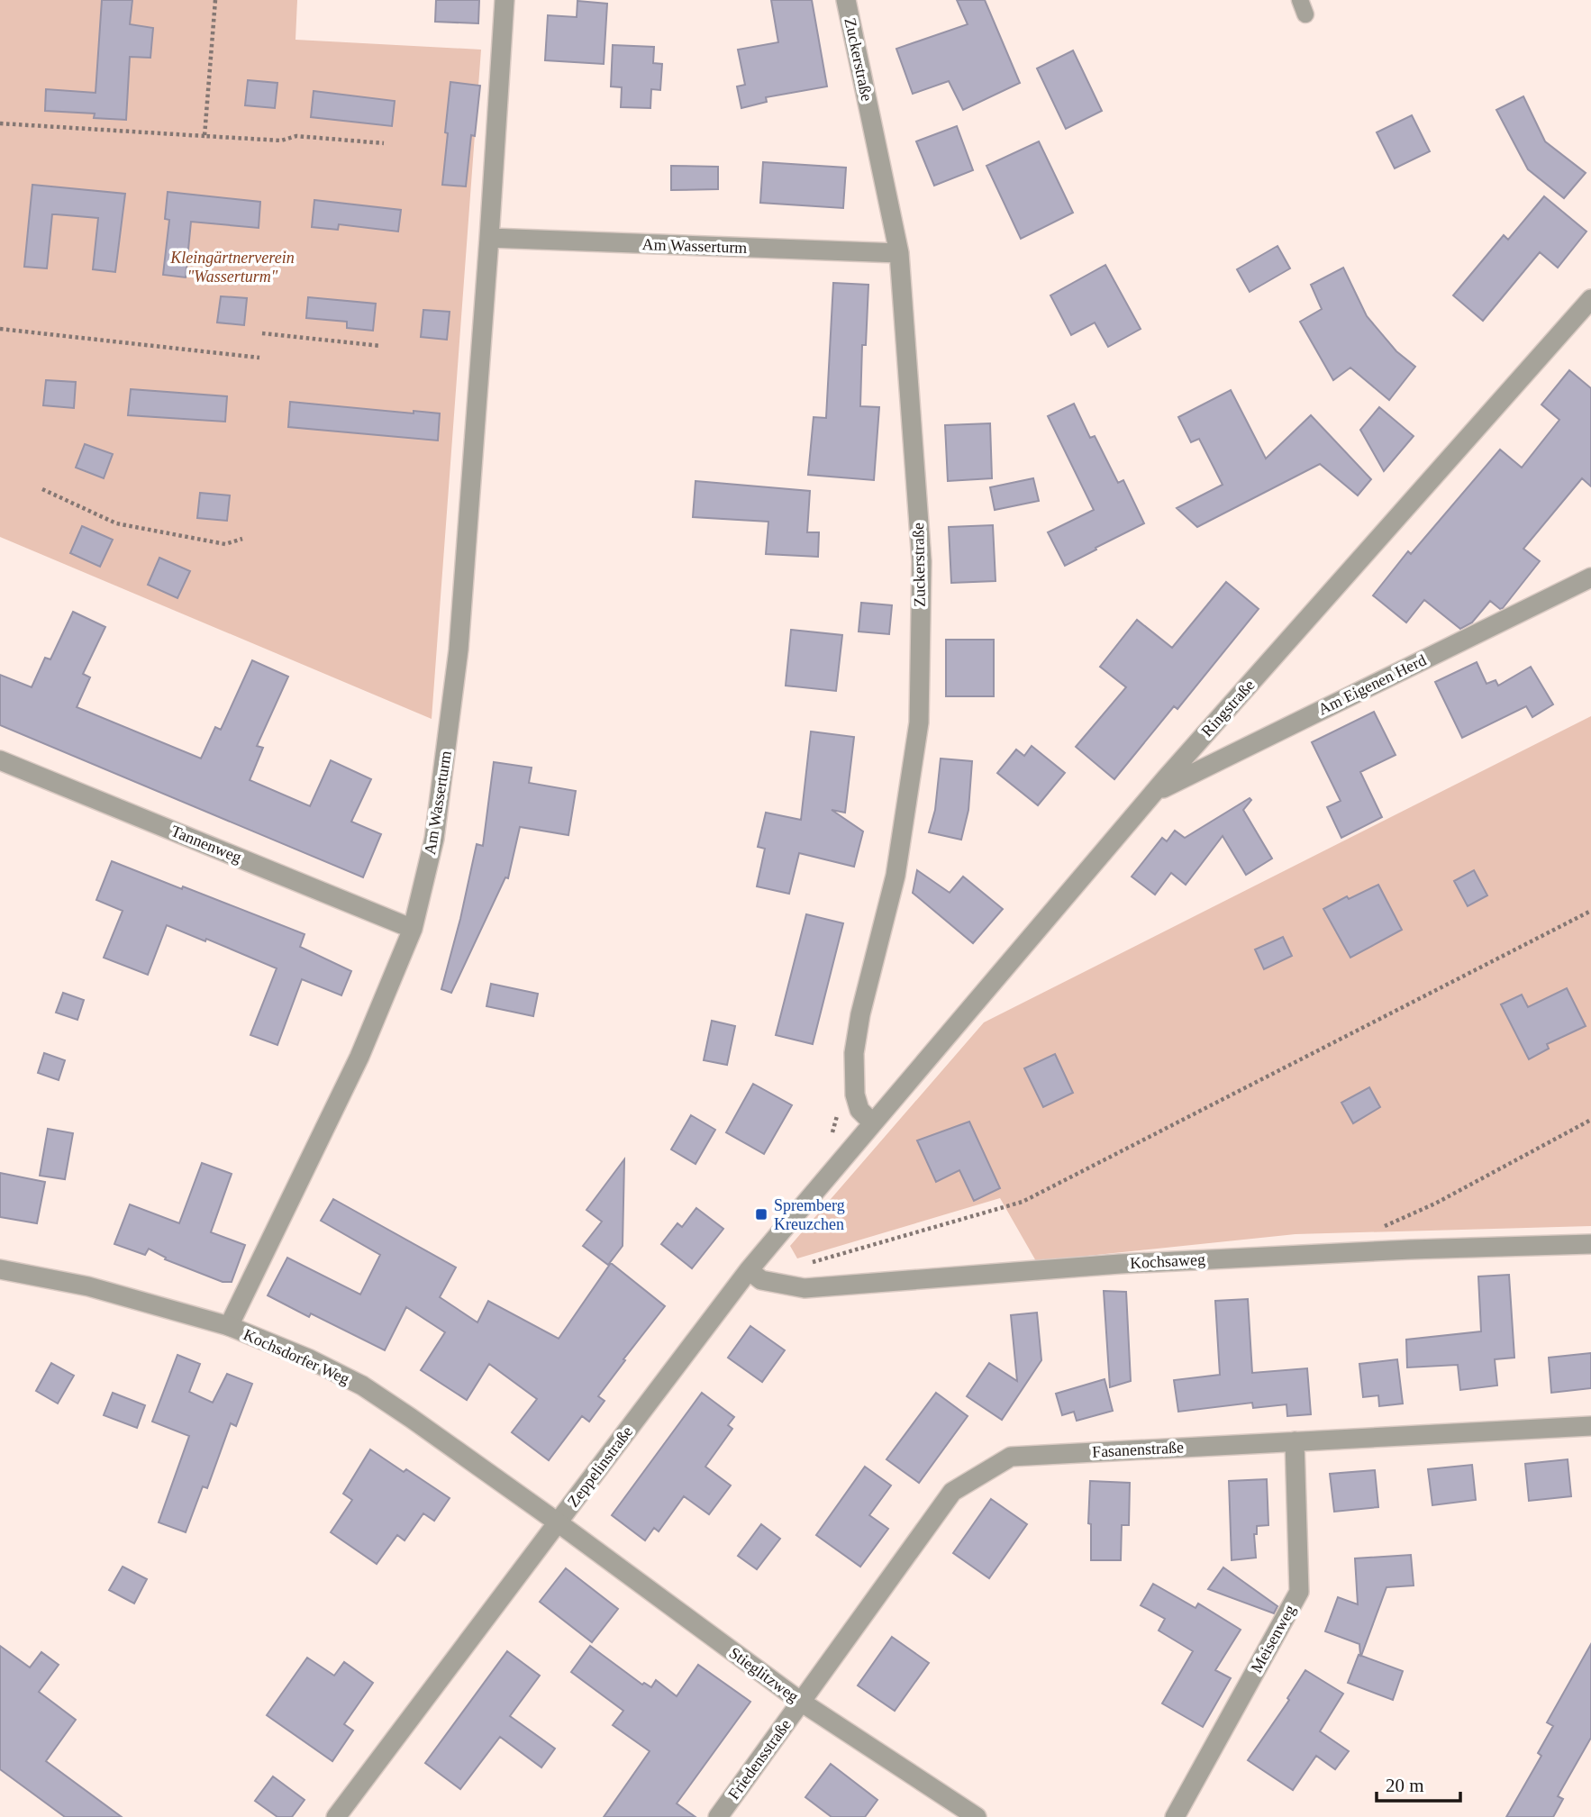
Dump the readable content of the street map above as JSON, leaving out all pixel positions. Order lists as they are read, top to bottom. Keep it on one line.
{"streets":{"street":["Zuckerstraße","Am Wasserturm","Am Eigenen Herd","Ringstraße","Tannenweg","Kochsaweg","Kochsdorfer Weg","Fasanenstraße","Zeppelinstraße","Meisenweg","Stieglitzweg","Friedensstraße"]},"crossings":[["Zuckerstraße","Am Wasserturm"],["Zuckerstraße","Ringstraße"],["Zuckerstraße","Zeppelinstraße"],["Am Wasserturm","Tannenweg"],["Am Wasserturm","Kochsdorfer Weg"],["Am Eigenen Herd","Ringstraße"],["Ringstraße","Zeppelinstraße"],["Kochsaweg","Zeppelinstraße"],["Kochsdorfer Weg","Zeppelinstraße"],["Kochsdorfer Weg","Stieglitzweg"],["Fasanenstraße","Meisenweg"],["Fasanenstraße","Stieglitzweg"],["Fasanenstraße","Friedensstraße"],["Zeppelinstraße","Stieglitzweg"],["Stieglitzweg","Friedensstraße"]],"parks":["Kleingärtnerverein \"Wasserturm\""],"places":{"transit":["Spremberg Kreuzchen"]},"scale_bar":"20 m"}
